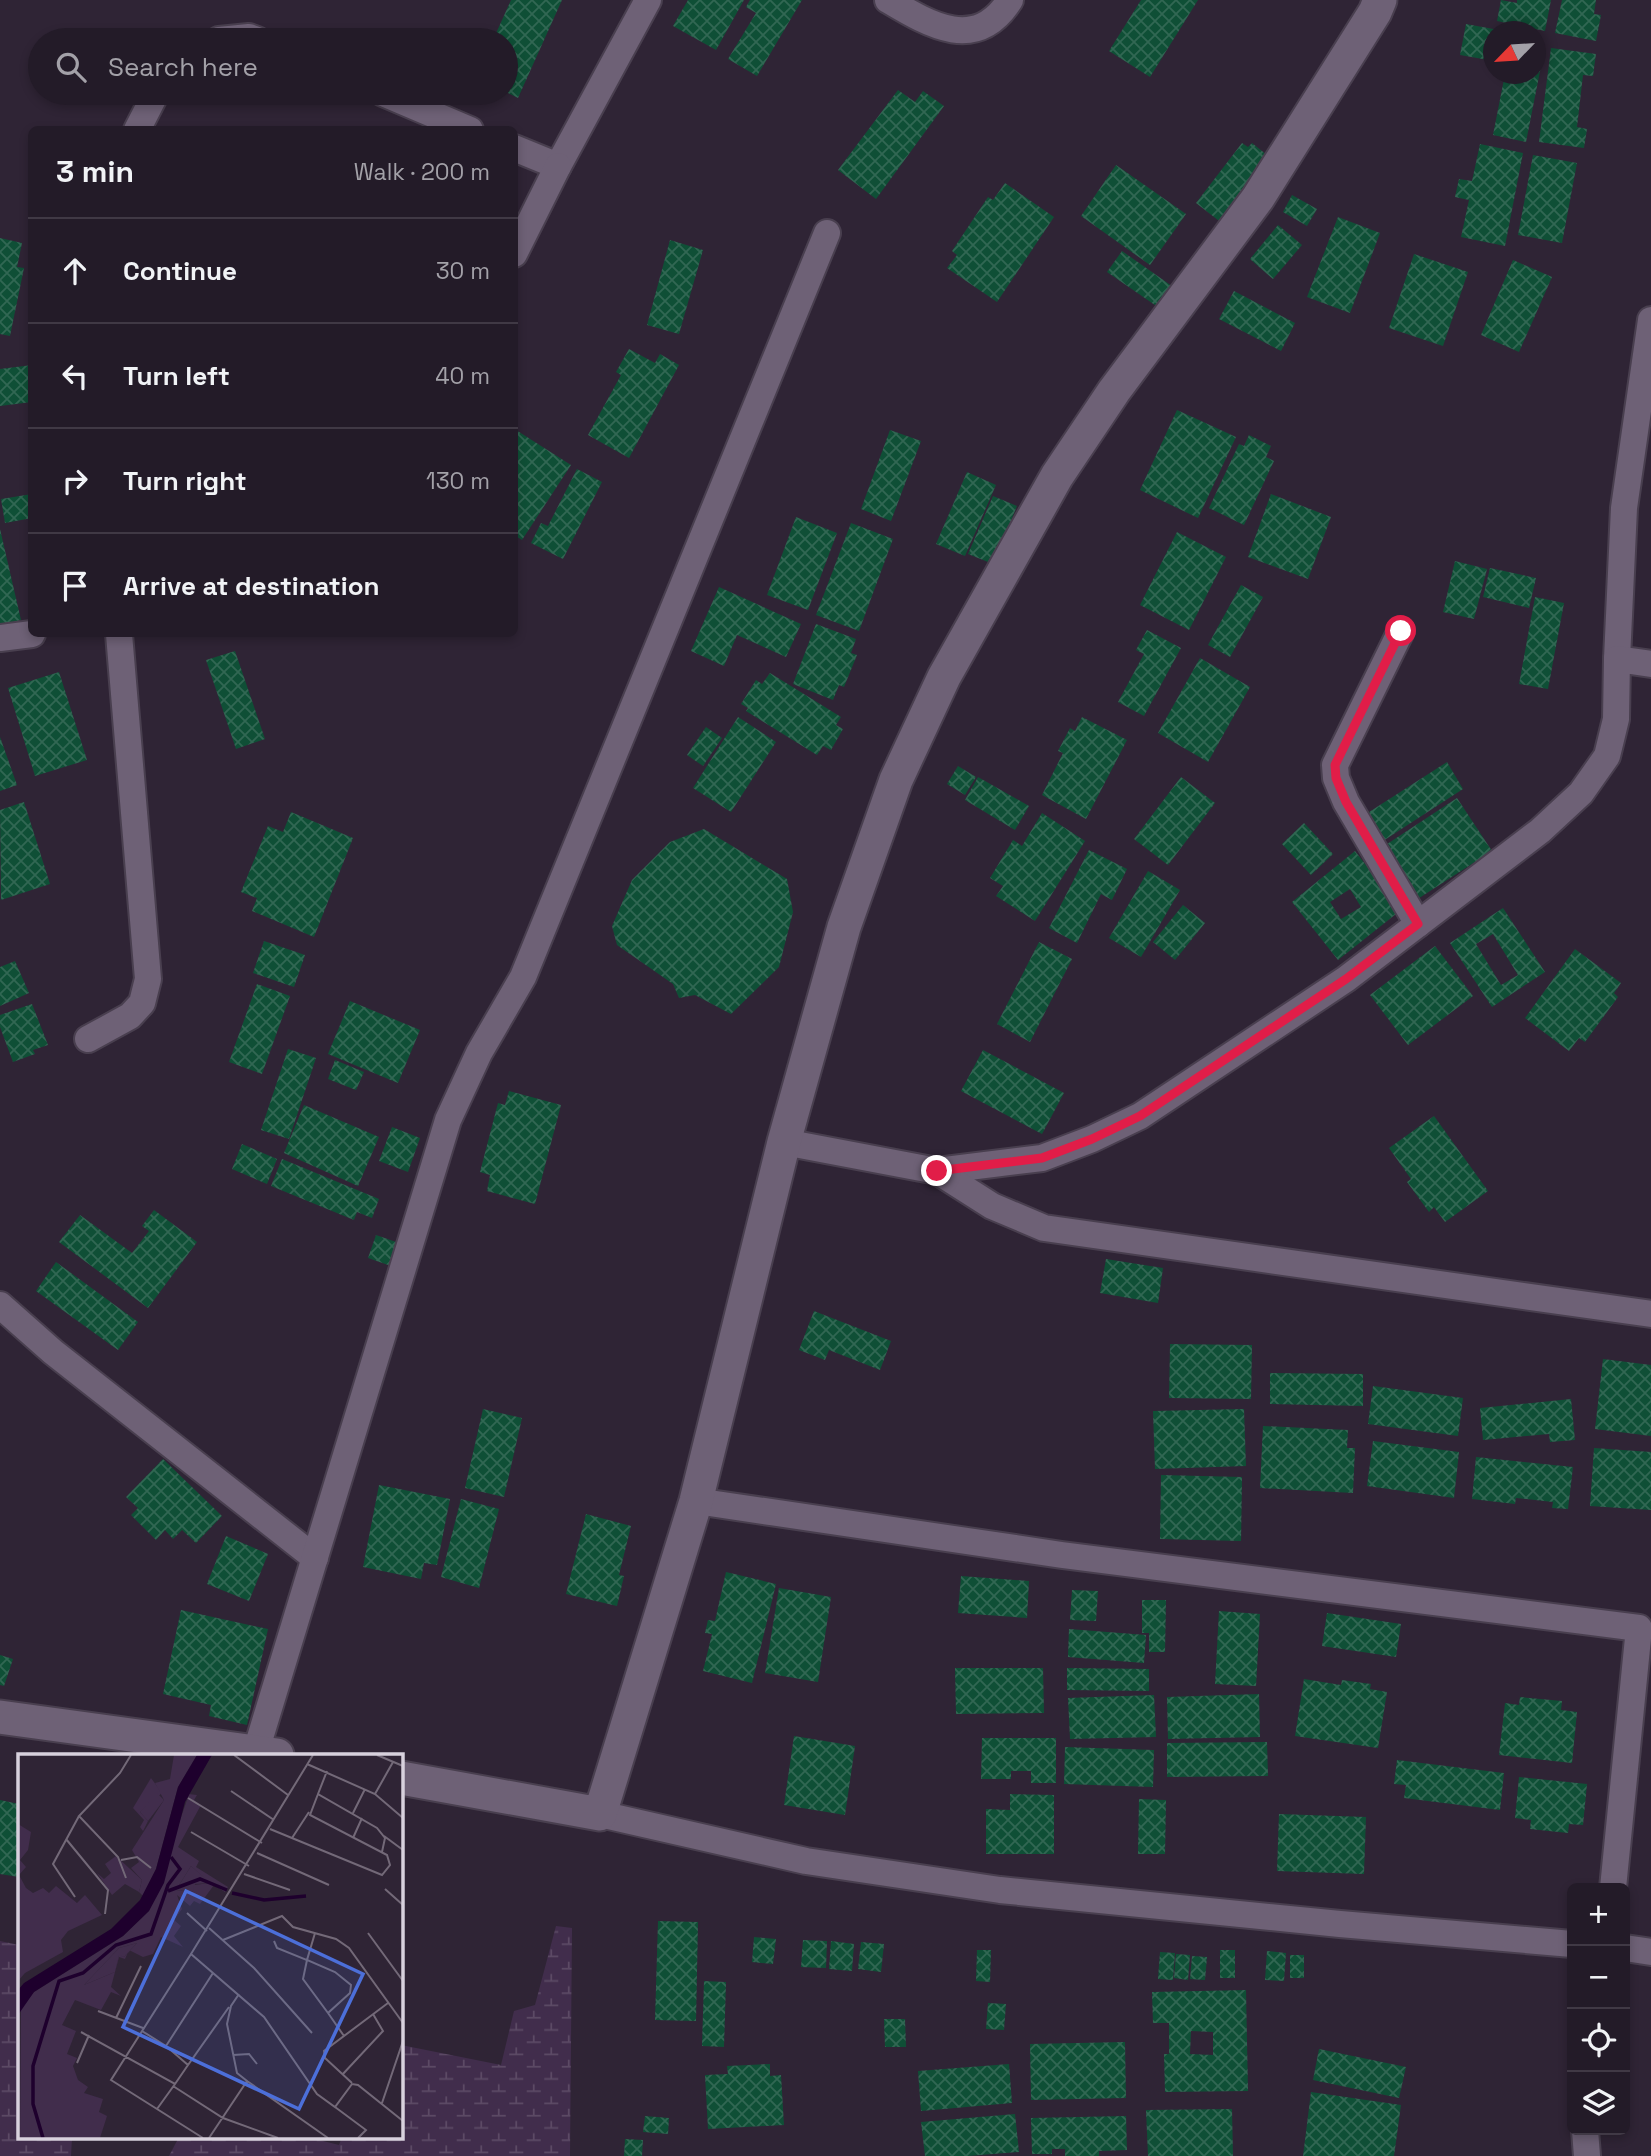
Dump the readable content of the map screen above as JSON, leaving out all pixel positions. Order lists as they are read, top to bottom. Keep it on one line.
{"north":"bottom left","page":{"search":"Search here","heading":["3 min","Walk · 200 m"],"list":[["Continue","30 m"],["Turn left","40 m"],["Turn right","130 m"],"Arrive at destination"],"map_buttons":["+","−"]}}
